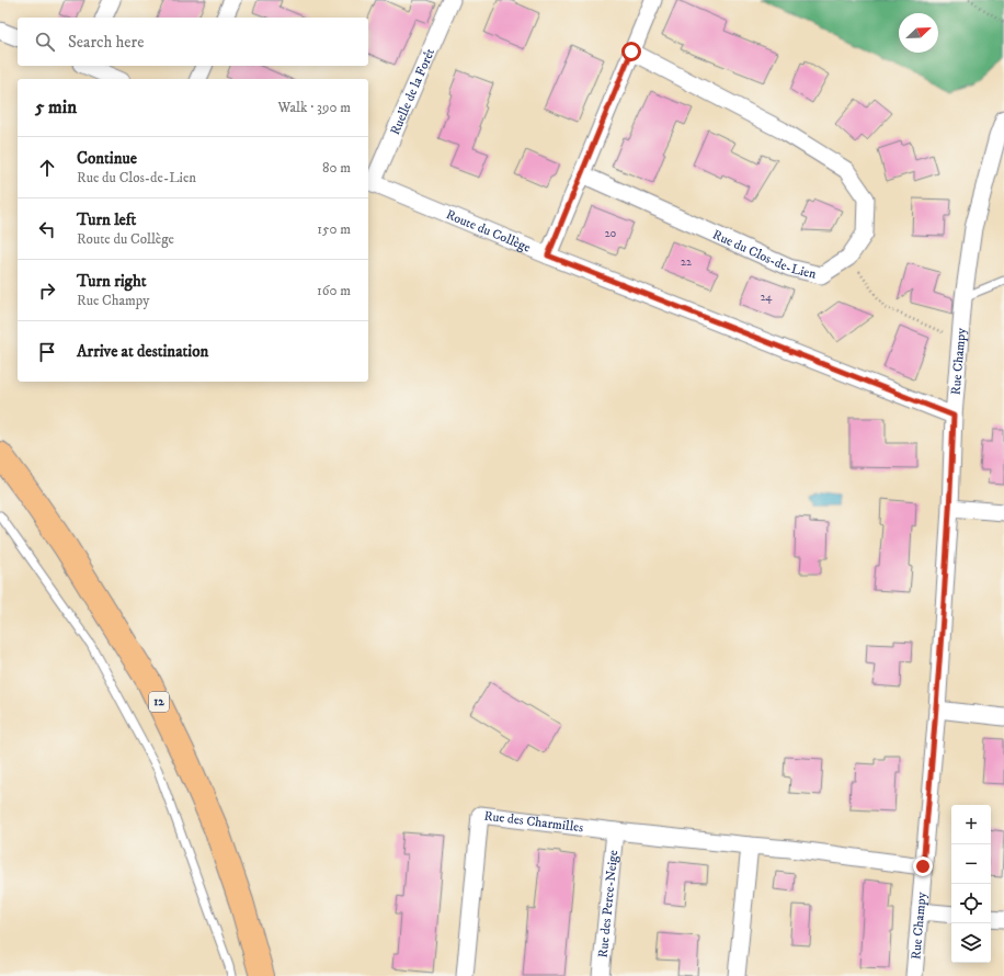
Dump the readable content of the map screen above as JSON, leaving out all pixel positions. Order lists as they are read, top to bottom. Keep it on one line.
{"streets":{"highway":["12"],"street":["Ruelle de la Forêt","Route du Collège","Rue du Clos-de-Lien","Rue Champy","Rue des Charmilles","Rue des Perce-Neige"]},"crossings":[["Ruelle de la Forêt","Route du Collège"],["Route du Collège","Rue Champy"],["Rue Champy","Rue des Charmilles"],["Rue des Charmilles","Rue des Perce-Neige"]],"house_numbers":["20","22","24"],"north":"top right","page":{"search":"Search here","heading":["5 min","Walk · 390 m"],"list":[["Continue","Rue du Clos-de-Lien","80 m"],["Turn left","Route du Collège","150 m"],["Turn right","Rue Champy","160 m"],"Arrive at destination"],"map_buttons":["+","−"]}}
